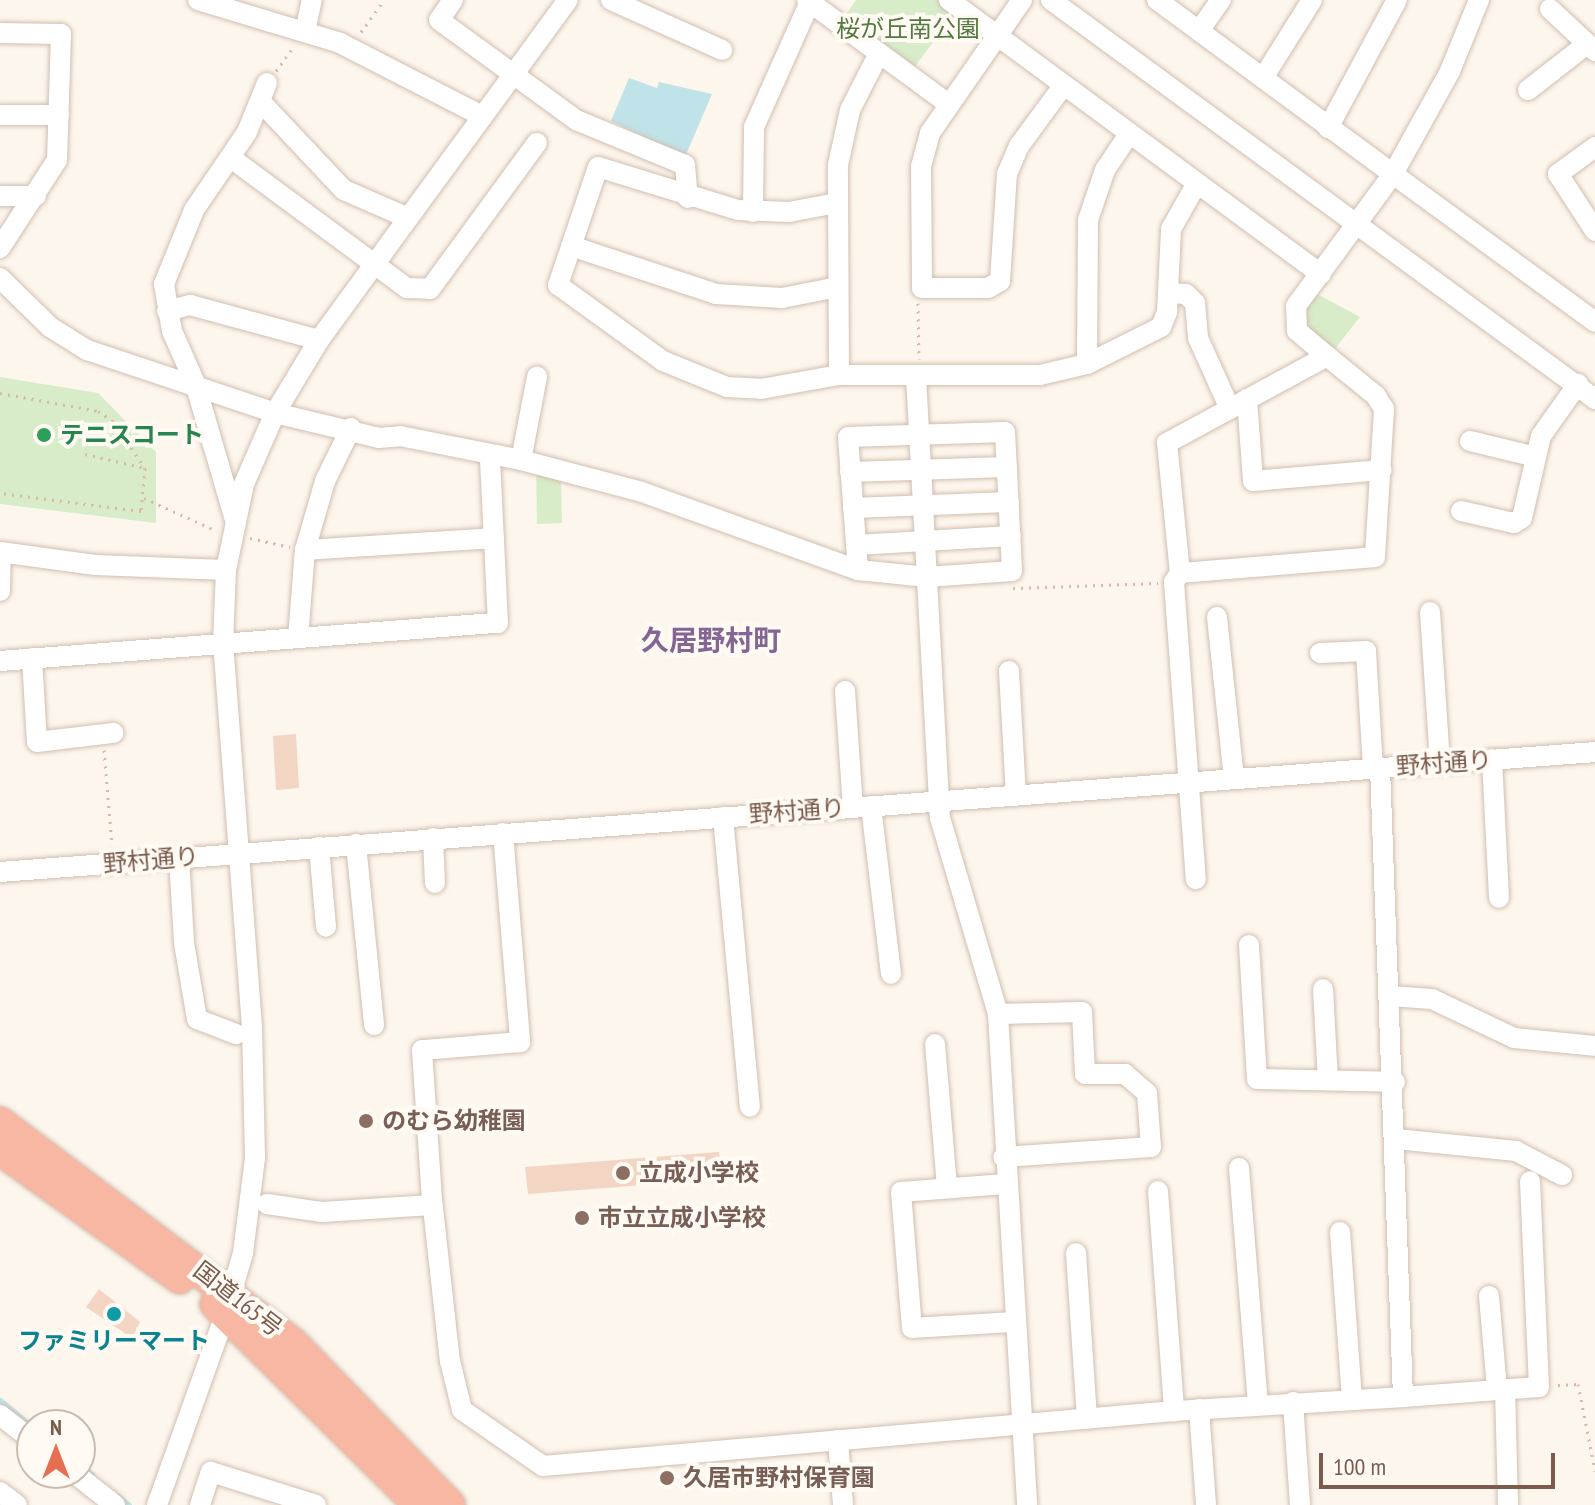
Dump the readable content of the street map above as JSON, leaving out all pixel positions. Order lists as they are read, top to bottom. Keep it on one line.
{"streets":{"highway":["国道165号"],"street":["野村通り"]},"districts":["久居野村町"],"parks":["桜が丘南公園"],"places":["テニスコート","のむら幼稚園","立成小学校","市立立成小学校","ファミリーマート","久居市野村保育園"],"scale_bar":"100 m","north":"top"}
